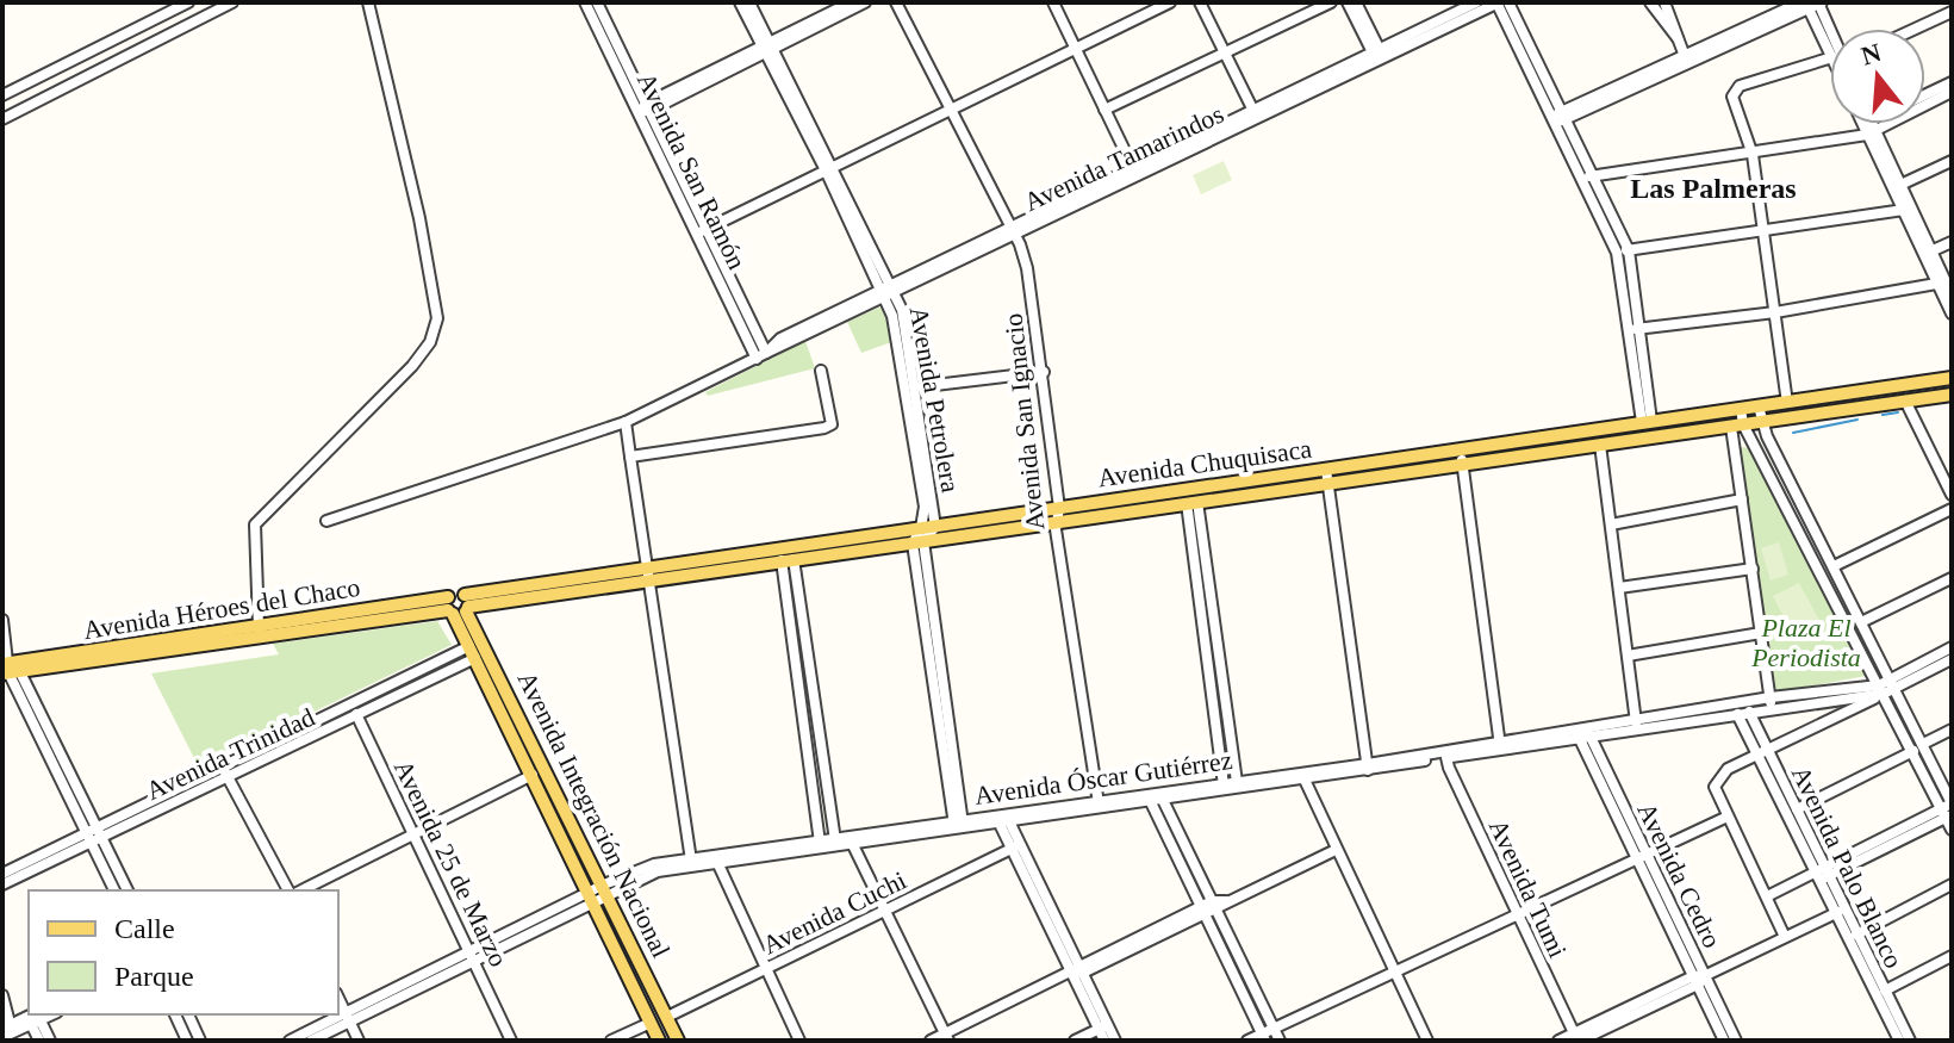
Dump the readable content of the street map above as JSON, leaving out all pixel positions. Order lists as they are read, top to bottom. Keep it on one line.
{"streets":{"main road":["Avenida Chuquisaca","Avenida Héroes del Chaco","Avenida Integración Nacional"],"street":["Avenida Tamarindos","Avenida San Ramón","Avenida Petrolera","Avenida San Ignacio","Avenida Trinidad","Avenida Óscar Gutiérrez","Avenida 25 de Marzo","Avenida Palo Blanco","Avenida Cedro","Avenida Tumi","Avenida Cuchi"]},"crossings":[["Avenida Tamarindos","Avenida San Ramón"],["Avenida Tamarindos","Avenida Petrolera"],["Avenida Tamarindos","Avenida San Ignacio"],["Avenida Petrolera","Avenida Chuquisaca"],["Avenida Petrolera","Avenida Óscar Gutiérrez"],["Avenida San Ignacio","Avenida Chuquisaca"],["Avenida San Ignacio","Avenida Óscar Gutiérrez"],["Avenida Chuquisaca","Avenida Héroes del Chaco"],["Avenida Chuquisaca","Avenida Integración Nacional"],["Avenida Héroes del Chaco","Avenida Integración Nacional"],["Avenida Trinidad","Avenida Integración Nacional"],["Avenida Trinidad","Avenida 25 de Marzo"],["Avenida Óscar Gutiérrez","Avenida Integración Nacional"],["Avenida Óscar Gutiérrez","Avenida 25 de Marzo"],["Avenida Óscar Gutiérrez","Avenida Palo Blanco"],["Avenida Óscar Gutiérrez","Avenida Cedro"],["Avenida Óscar Gutiérrez","Avenida Tumi"],["Avenida Integración Nacional","Avenida Cuchi"]],"districts":["Las Palmeras"],"parks":["Plaza El Periodista"],"legend":["Calle","Parque"],"north":"top"}
